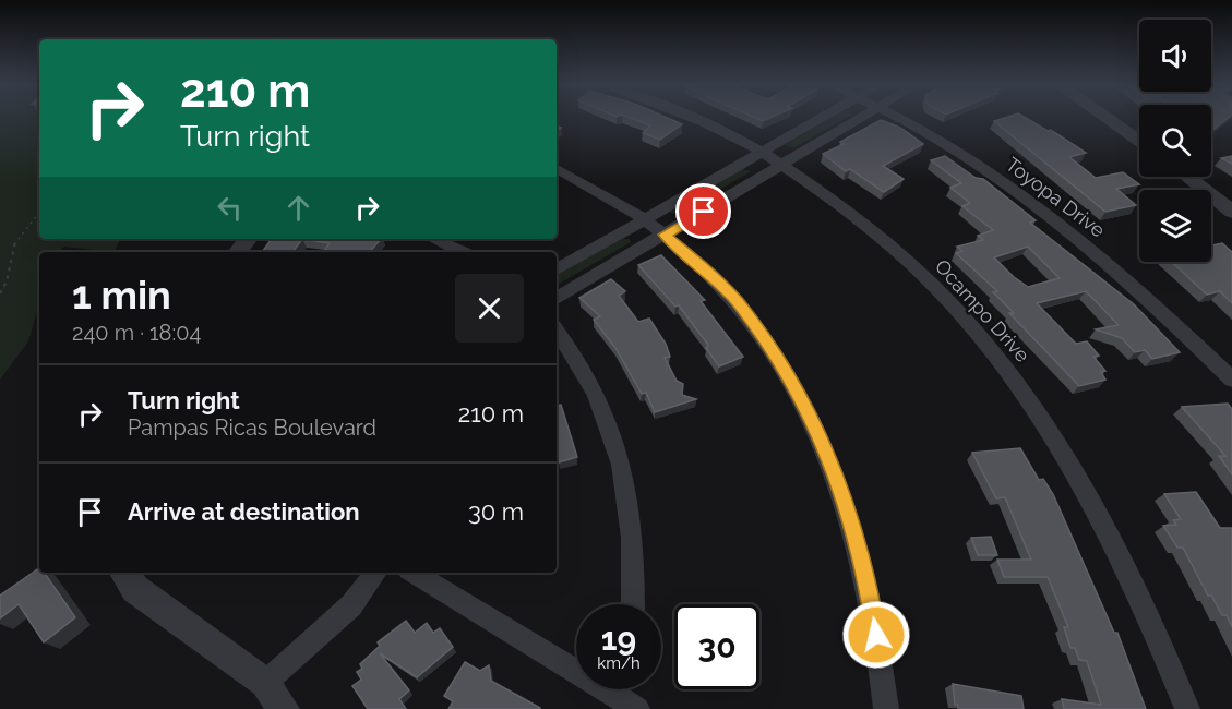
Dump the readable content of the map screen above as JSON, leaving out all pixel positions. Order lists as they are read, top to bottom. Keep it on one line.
{"streets":{"street":["Toyopa Drive","Ocampo Drive"]},"page":{"turn":["210 m","Turn right"],"heading":["1 min","240 m · 18:04"],"list":[{"name":"Turn right","note":"Pampas Ricas Boulevard","value":"210 m"},{"name":"Arrive at destination","value":"30 m"}],"speed":"19 km/h","limit":"30"}}
